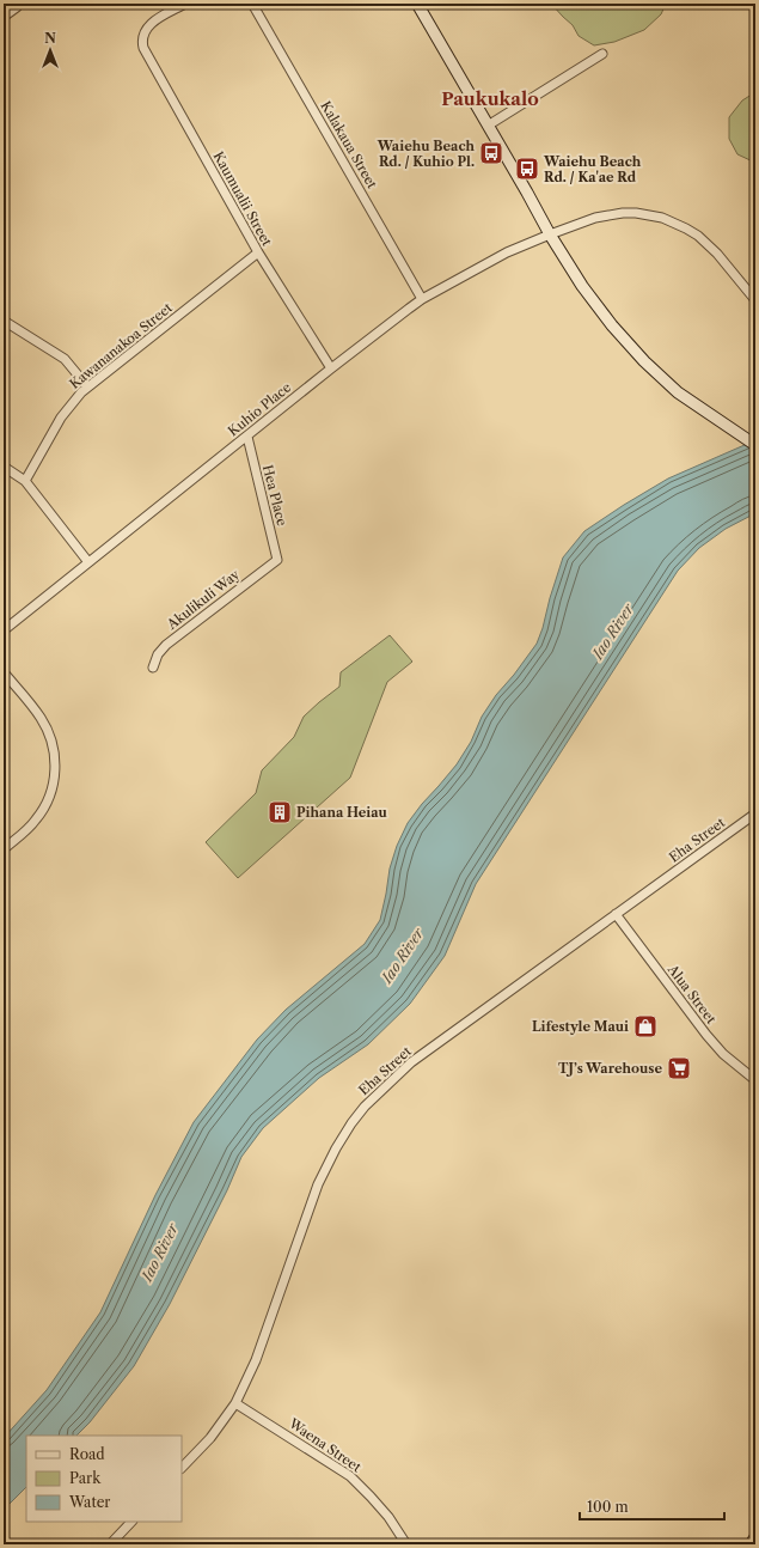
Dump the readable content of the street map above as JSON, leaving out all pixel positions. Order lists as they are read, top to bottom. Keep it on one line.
{"streets":{"street":["Kalakaua Street","Kaumualii Street","Kawananakoa Street","Kuhio Place","Hea Place","Akulikuli Way","Eha Street","Alua Street","Waena Street"]},"crossings":[["Kalakaua Street","Kuhio Place"],["Kaumualii Street","Kawananakoa Street"],["Kaumualii Street","Kuhio Place"],["Kuhio Place","Hea Place"],["Hea Place","Akulikuli Way"],["Eha Street","Alua Street"],["Eha Street","Waena Street"]],"districts":["Paukukalo"],"water":["Iao River"],"places":{"bus stop":["Waiehu Beach Rd. / Kuhio Pl.","Waiehu Beach Rd. / Ka'ae Rd"],"building":["Pihana Heiau"],"shop":["Lifestyle Maui"],"supermarket":["TJ’s Warehouse"]},"legend":["Road","Park","Water"],"scale_bar":"100 m","north":"top"}
